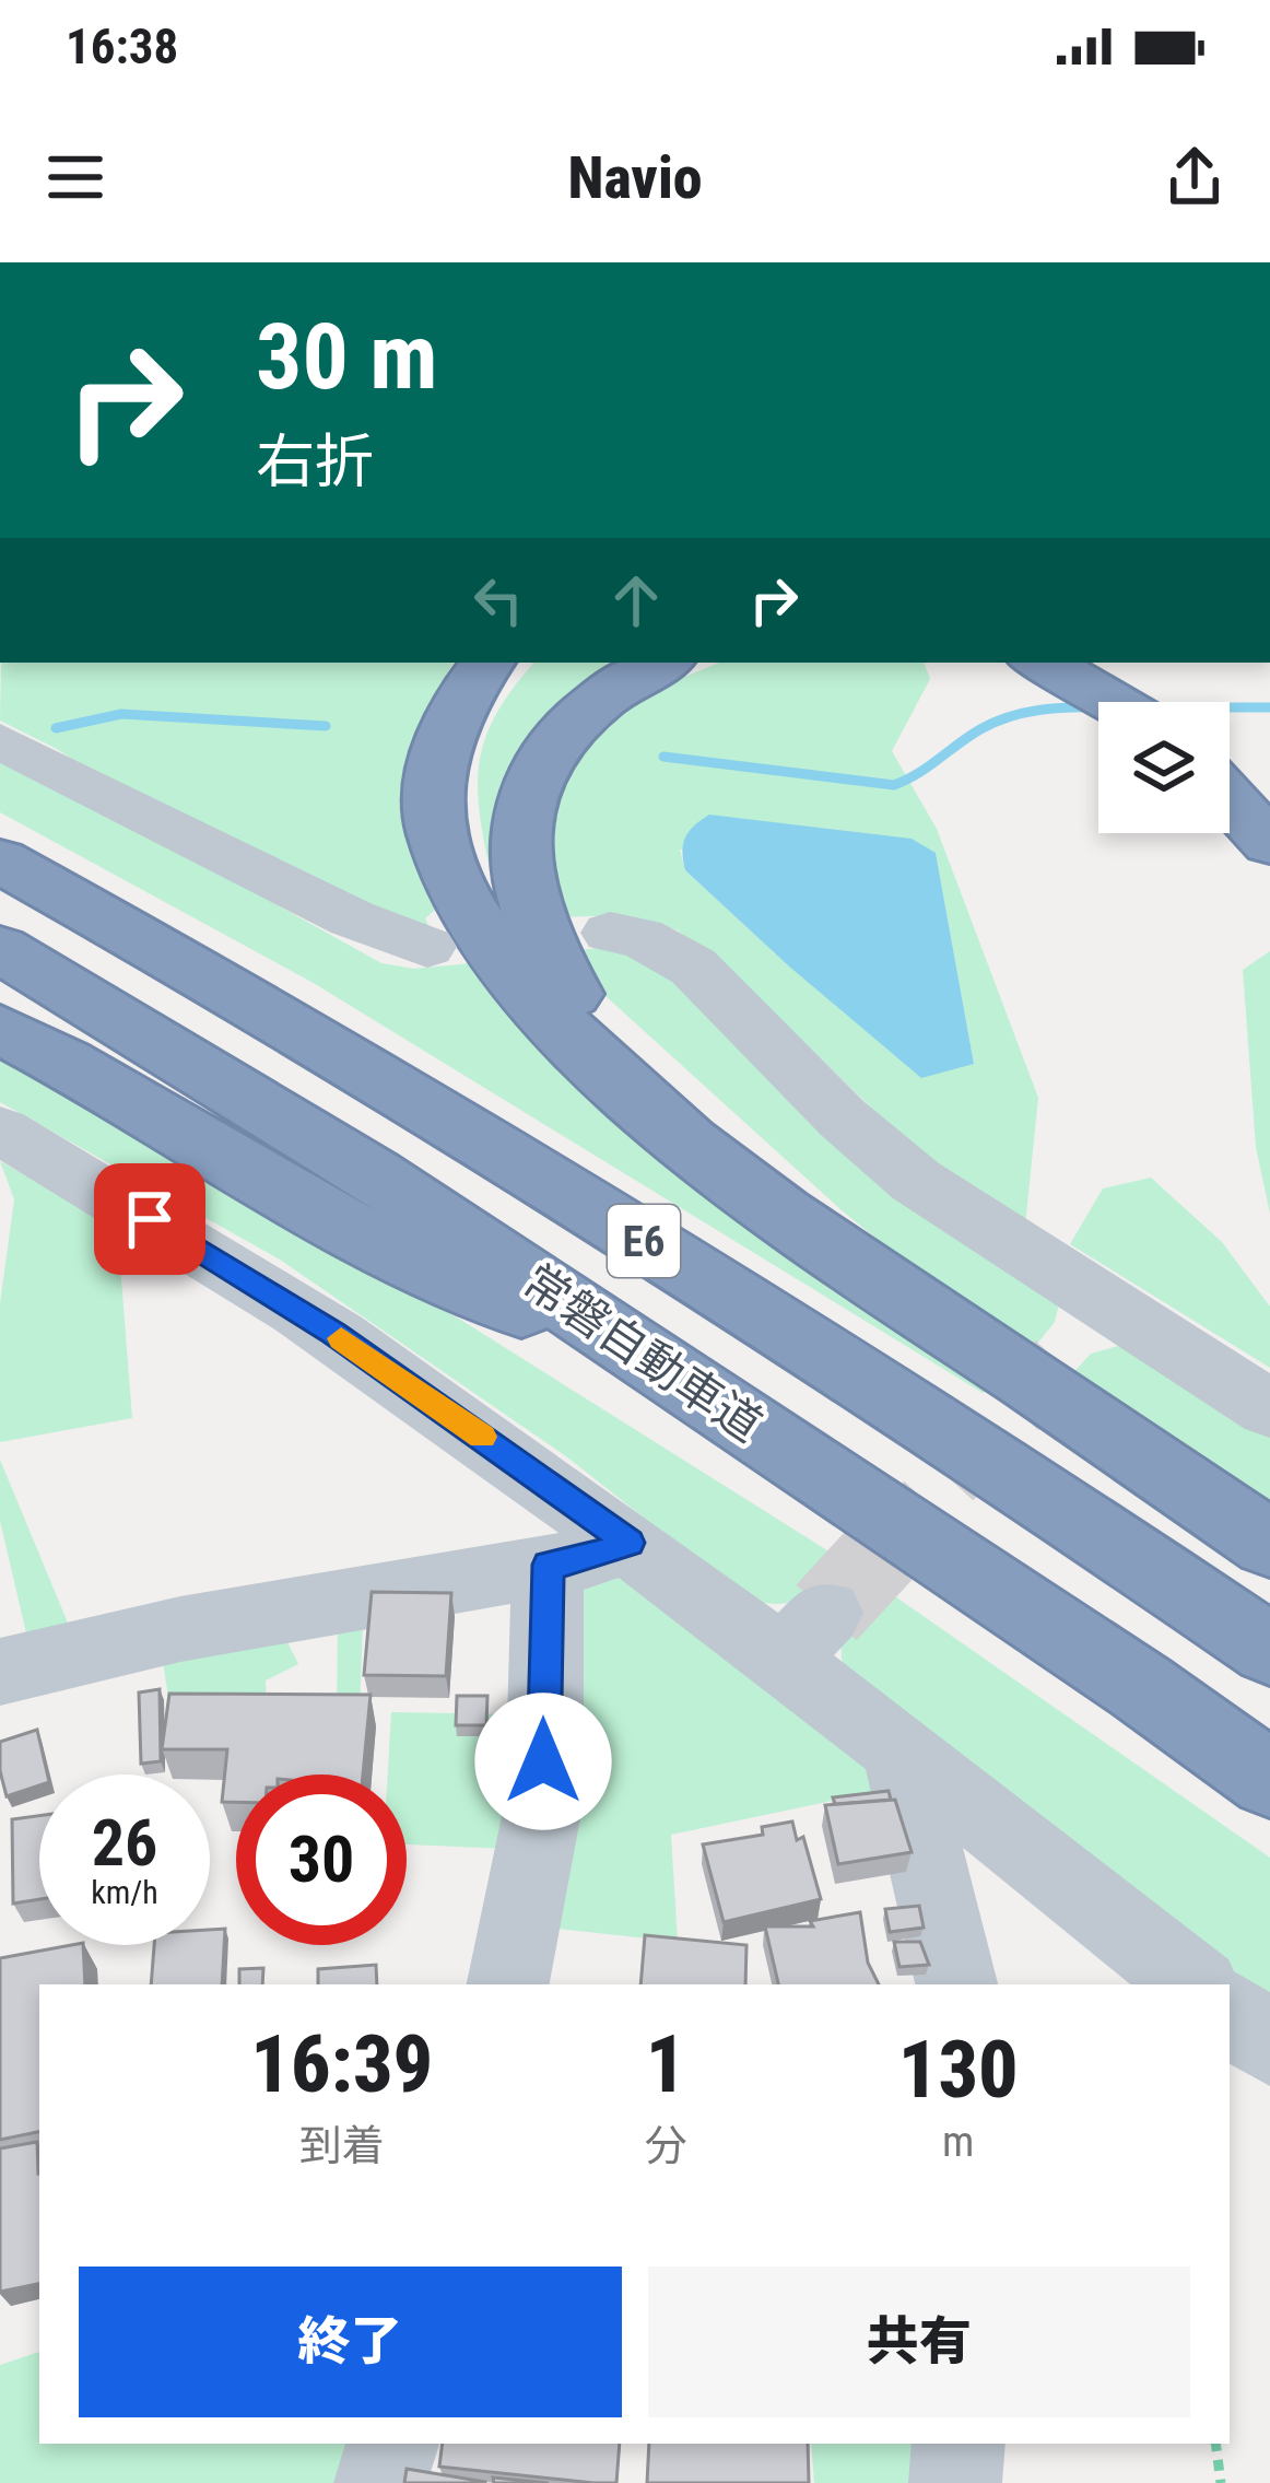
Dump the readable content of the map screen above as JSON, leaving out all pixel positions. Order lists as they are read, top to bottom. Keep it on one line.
{"streets":{"highway":["E6","常磐自動車道"]},"page":{"status":"16:38","header":"Navio","turn":["30 m","右折"],"speed":"26 km/h","limit":"30","eta":["16:39","到着","1","分","130","m"],"buttons":["終了","共有"]}}
